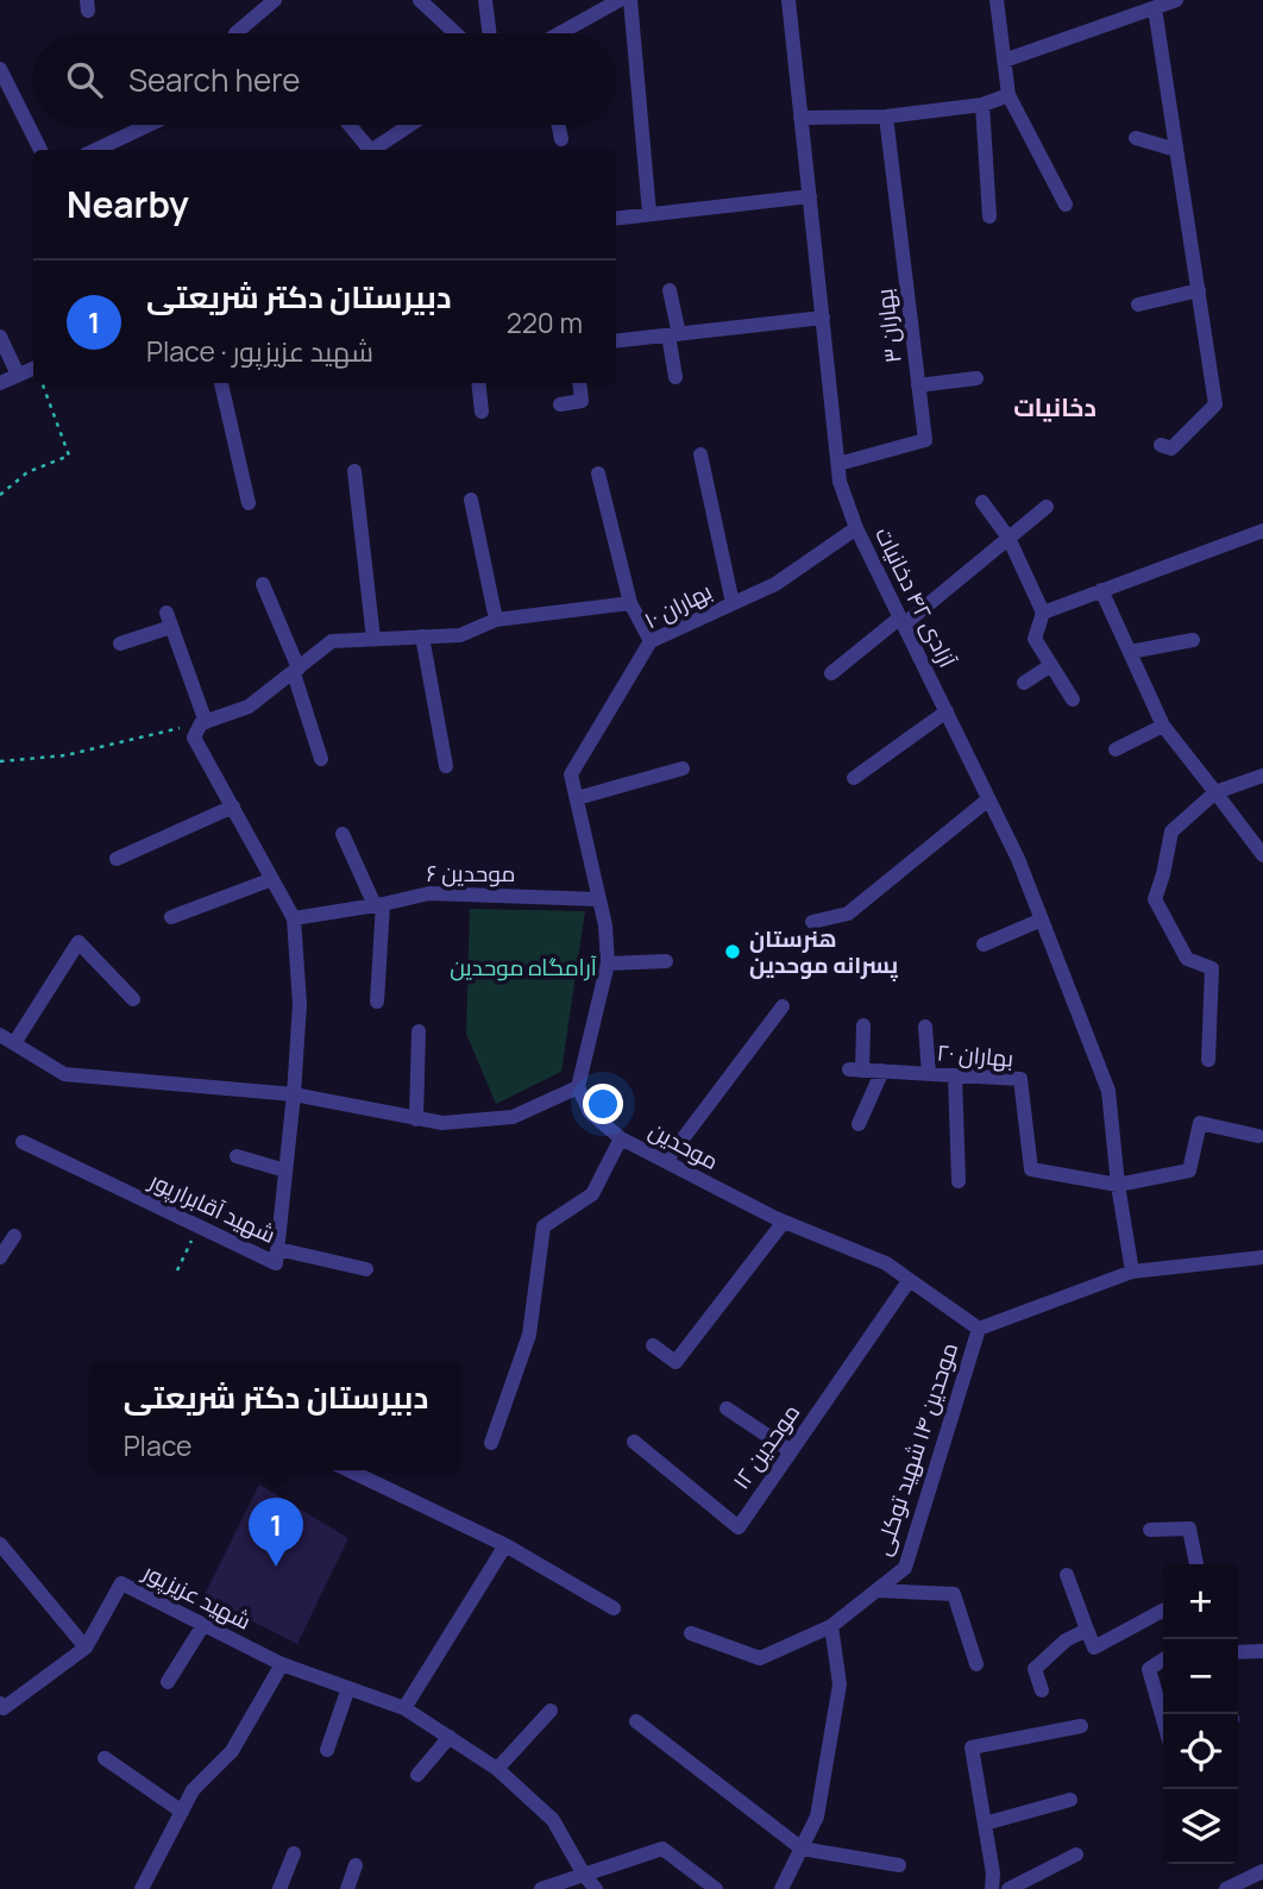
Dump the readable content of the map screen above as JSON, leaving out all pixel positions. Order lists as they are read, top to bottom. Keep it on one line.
{"streets":{"street":["بهاران ۳","آزادی ۴۲ دخانیات","بهاران ۱۰","موحدین ۶","بهاران ۲۰","موحدین","شهید آقابرارپور","موحدین ۱۲","موحدین ۱۴ شهید توکلی","شهید عزیزپور"]},"crossings":[["بهاران ۳","آزادی ۴۲ دخانیات"],["آزادی ۴۲ دخانیات","بهاران ۱۰"],["آزادی ۴۲ دخانیات","بهاران ۲۰"],["موحدین ۶","شهید آقابرارپور"],["موحدین","موحدین ۱۲"],["موحدین","موحدین ۱۴ شهید توکلی"]],"districts":["دخانیات"],"parks":["آرامگاه موحدین"],"places":["هنرستان پسرانه موحدین"],"page":{"search":"Search here","heading":"Nearby","list":[{"mark":"1","name":"دبیرستان دکتر شریعتی","note":"Place · شهید عزیزپور","value":"220 m"}],"popup":["دبیرستان دکتر شریعتی","Place"],"pins":"1","map_buttons":["+","−"]}}
